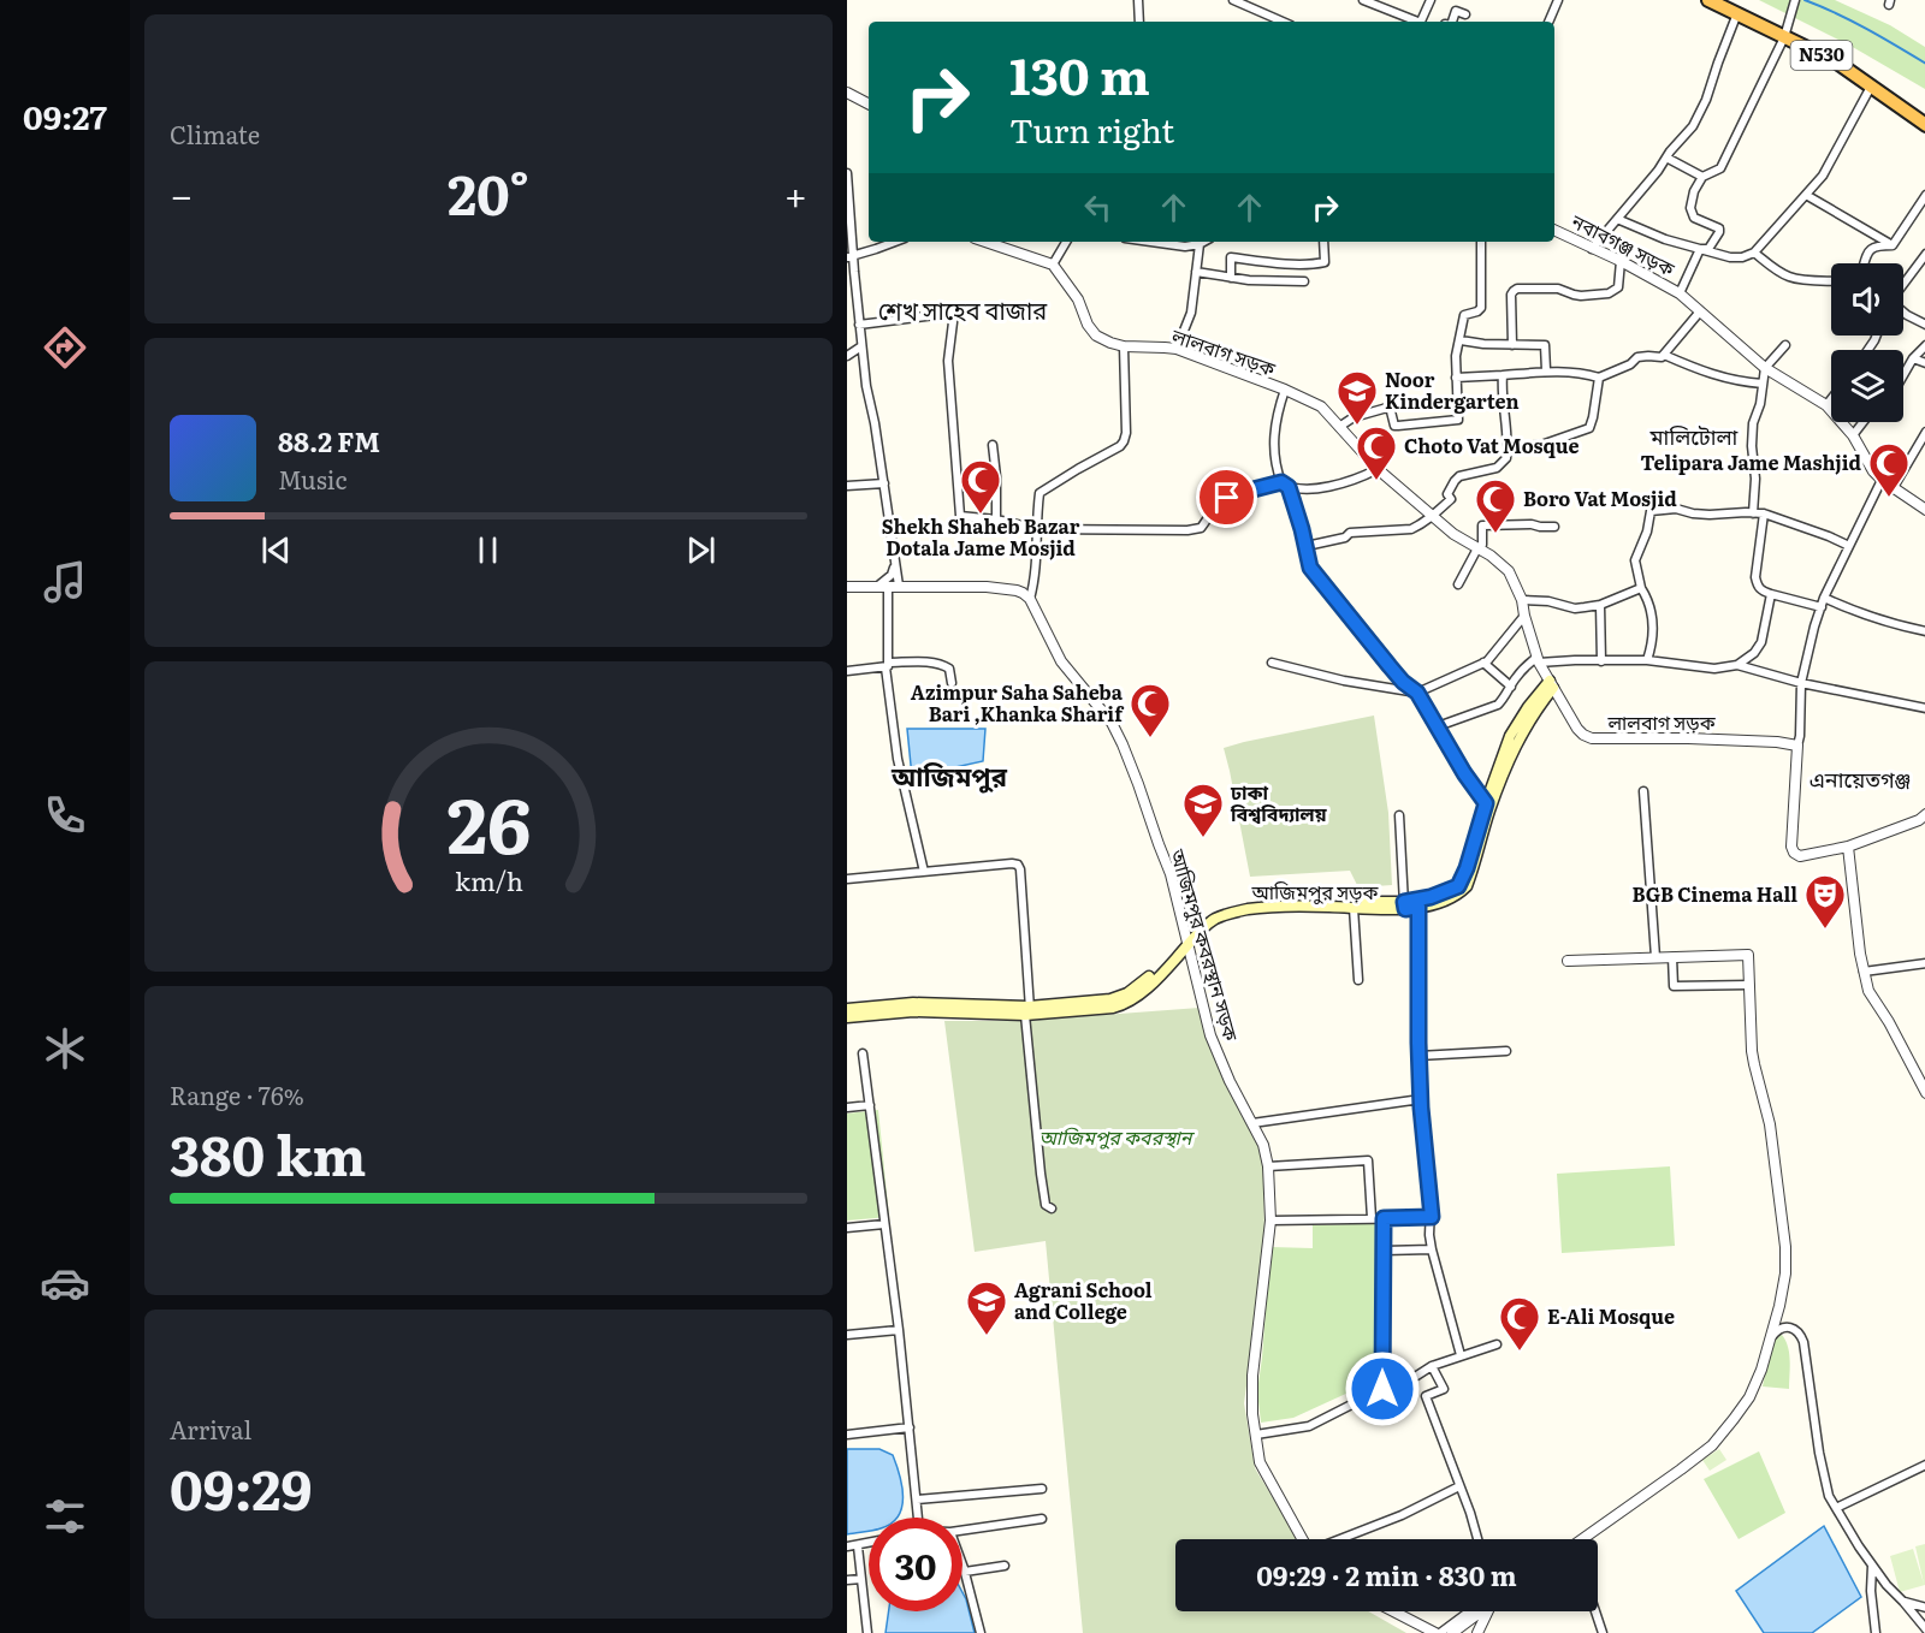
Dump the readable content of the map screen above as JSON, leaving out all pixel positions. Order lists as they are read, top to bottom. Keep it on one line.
{"streets":{"highway":["N530"],"main road":["আজিমপুর সড়ক"],"street":["নবাবগঞ্জ সড়ক","লালবাগ সড়ক","আজিমপুর কবরস্থান সড়ক"]},"crossings":[["লালবাগ সড়ক","আজিমপুর সড়ক"],["আজিমপুর সড়ক","আজিমপুর কবরস্থান সড়ক"]],"districts":["শেখ সাহেব বাজার","মালিটোলা","আজিমপুর","এনায়েতগঞ্জ"],"parks":["আজিমপুর কবরস্থান"],"places":{"school or university":["Noor Kindergarten","ঢাকা বিশ্ববিদ্যালয়","Agrani School and College"],"mosque":["Choto Vat Mosque","Telipara Jame Mashjid","Shekh Shaheb Bazar Dotala Jame Mosjid","Boro Vat Mosjid","Azimpur Saha Saheba Bari ,Khanka Sharif","E-Ali Mosque"],"theatre":["BGB Cinema Hall"]},"page":{"tabs":"09:27","tile":["Climate",["Range · 76%","380 km"],["Arrival","09:29"]],"turn":["130 m","Turn right"],"heat":["−","20°","+"],"song":["88.2 FM","Music"],"limit":"30","trip":"09:29 · 2 min · 830 m","gauge":["26","km/h"]}}
